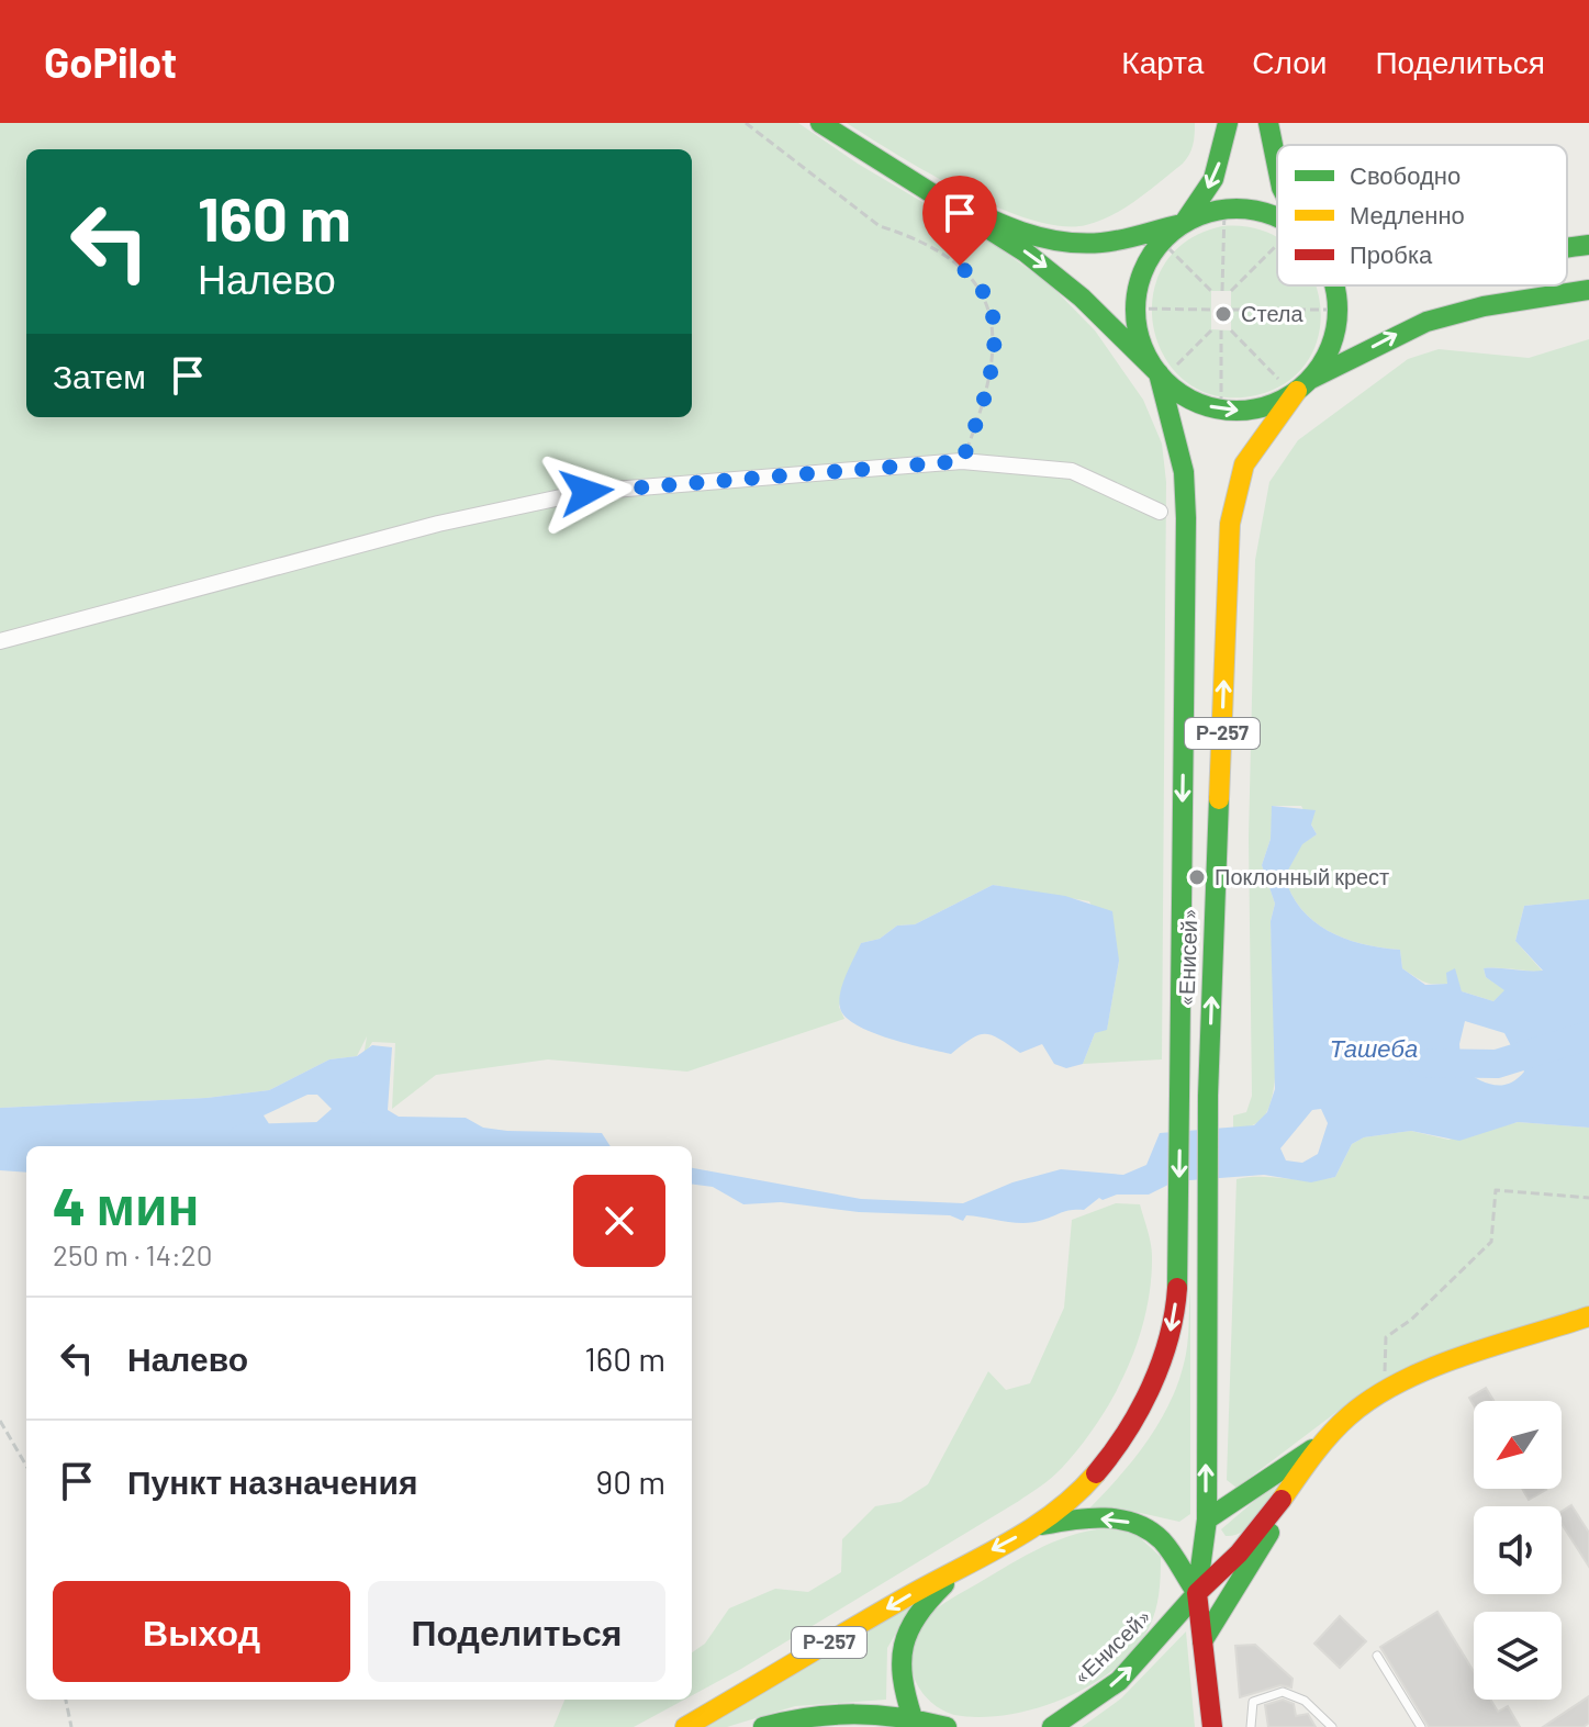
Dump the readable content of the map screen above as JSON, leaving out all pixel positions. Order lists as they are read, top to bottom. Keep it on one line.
{"streets":{"main road":["Р-257","«Енисей»"]},"water":["Ташеба"],"places":["Стела","Поклонный крест"],"legend":["Свободно","Медленно","Пробка"],"north":"bottom left","page":{"header":"GoPilot","nav":["Карта","Слои","Поделиться"],"turn":["160 m","Налево"],"then":"Затем","heading":["4 мин","250 m · 14:20"],"list":[{"name":"Налево","value":"160 m"},{"name":"Пункт назначения","value":"90 m"}],"buttons":["Выход","Поделиться"]}}
